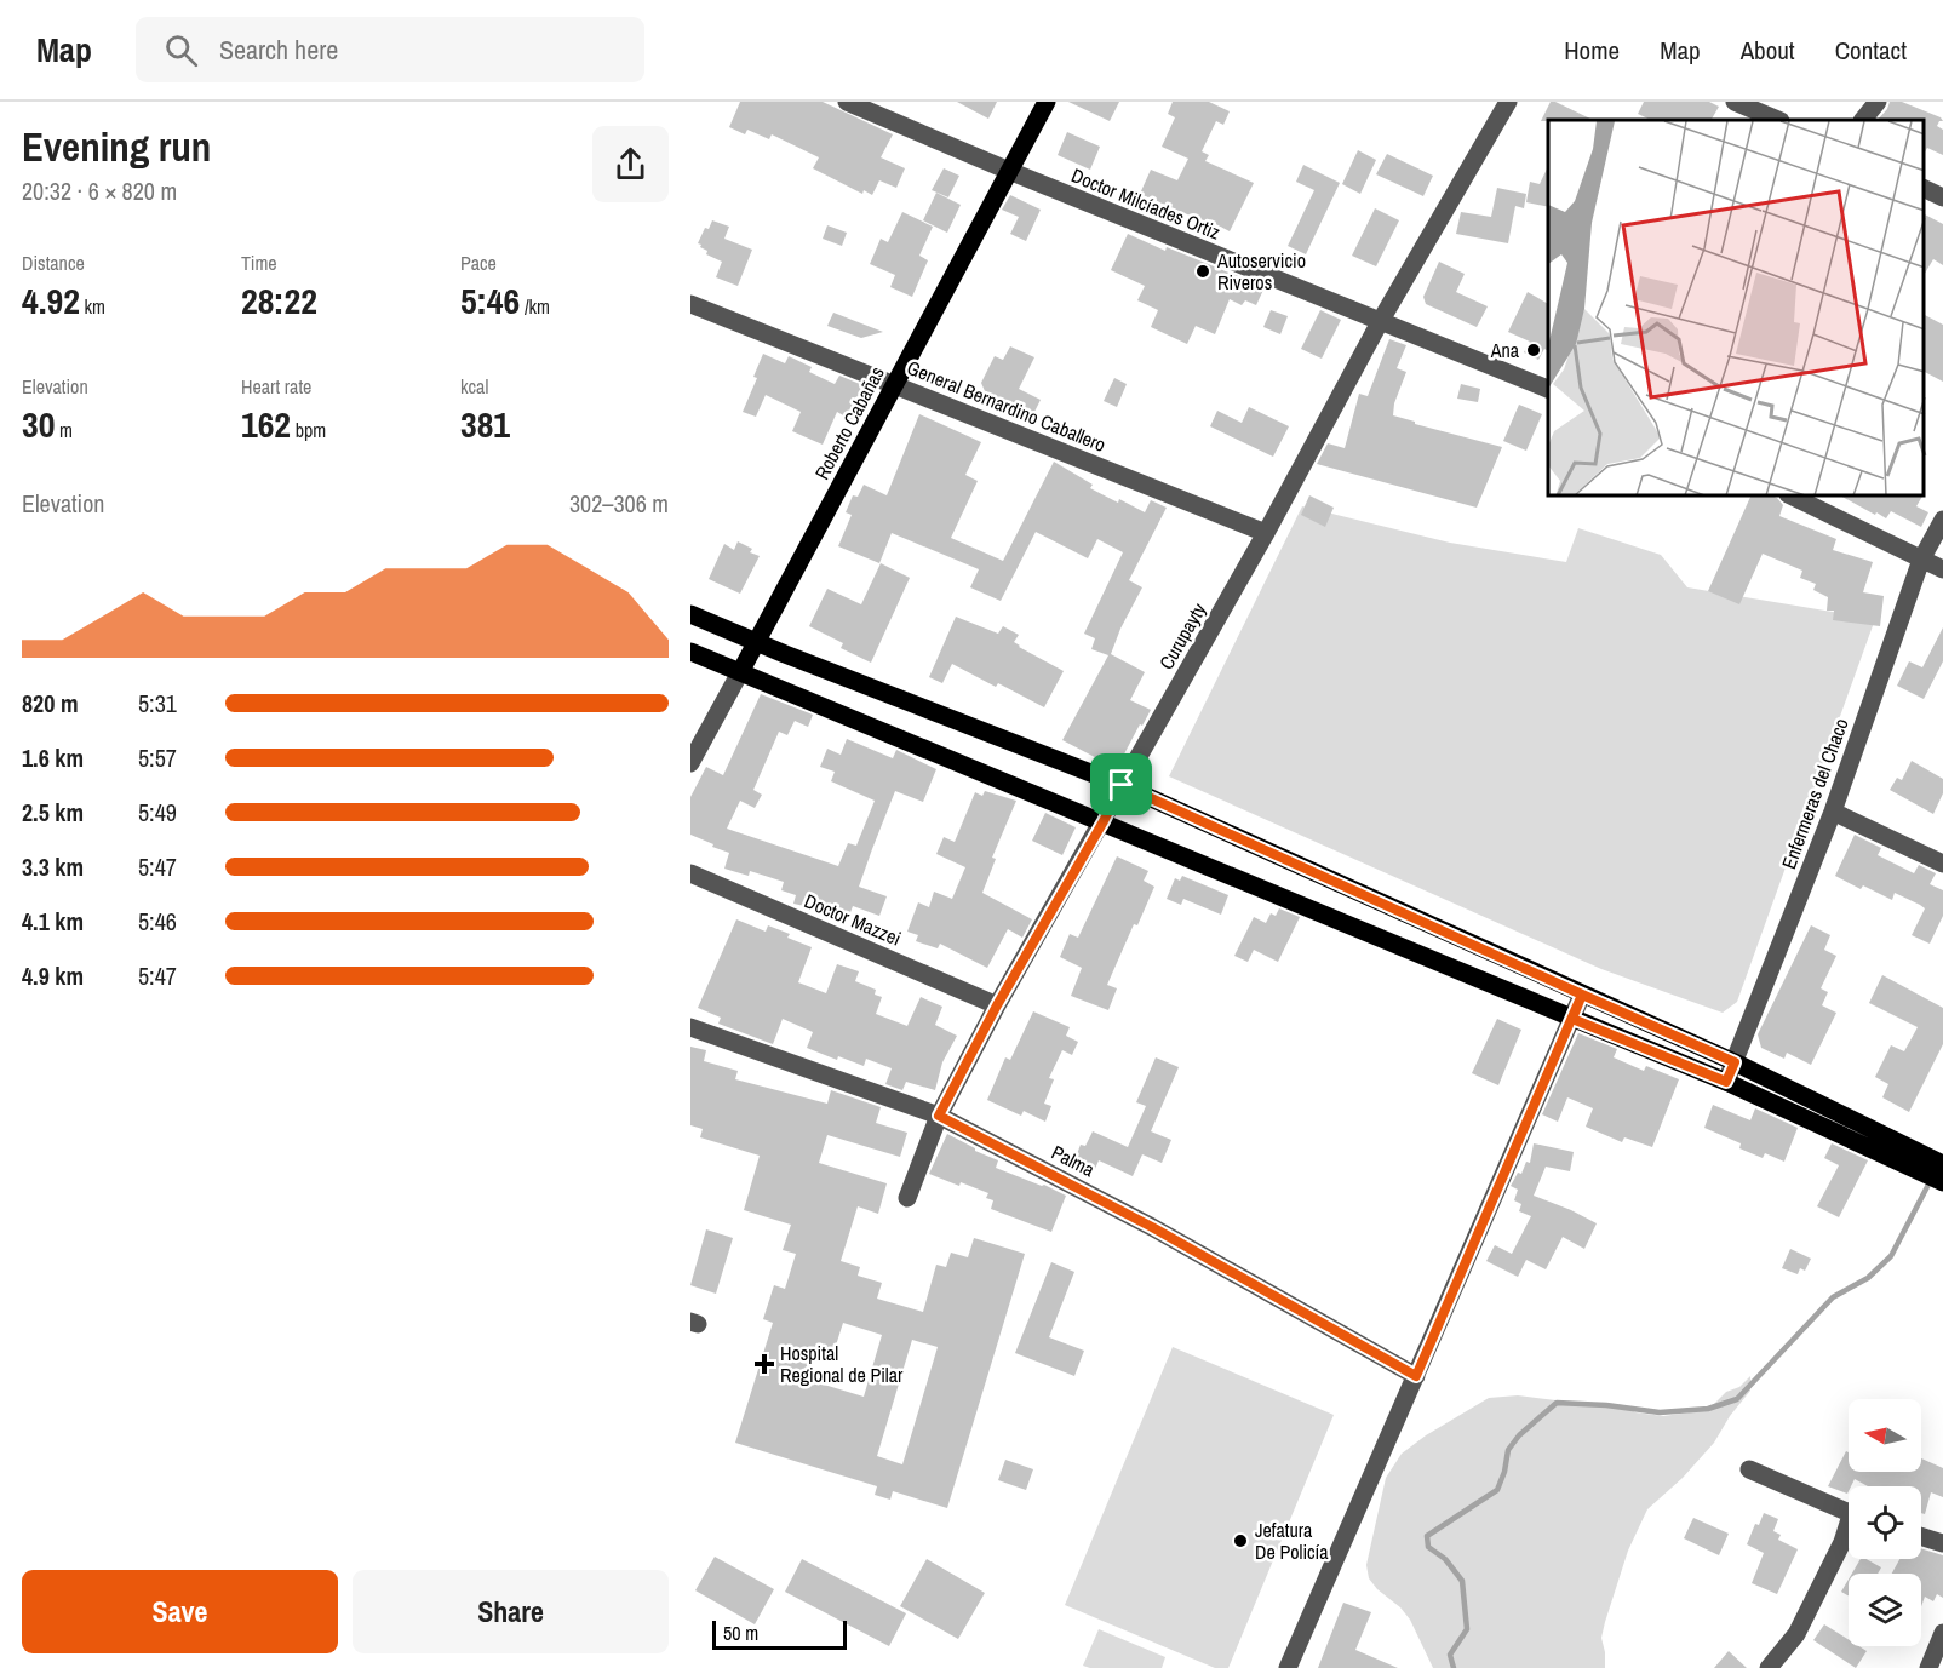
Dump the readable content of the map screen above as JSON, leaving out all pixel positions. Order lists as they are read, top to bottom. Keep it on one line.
{"streets":{"main road":["Roberto Cabañas"],"street":["Doctor Milcíades Ortiz","General Bernardino Caballero","Curupayty","Enfermeras del Chaco","Doctor Mazzei","Palma"]},"crossings":[["Doctor Milcíades Ortiz","Roberto Cabañas"],["Doctor Milcíades Ortiz","Curupayty"],["General Bernardino Caballero","Roberto Cabañas"],["General Bernardino Caballero","Curupayty"],["Curupayty","Doctor Mazzei"],["Curupayty","Palma"]],"places":{"other":["Autoservicio Riveros","Ana","Jefatura De Policía"],"health":["Hospital Regional de Pilar"]},"scale_bar":"50 m","north":"left","page":{"header":"Map","search":"Search here","nav":["Home","Map","About","Contact"],"heading":["Evening run","20:32 · 6 × 820 m"],"stats":[["Distance","4.92 km"],["Time","28:22"],["Pace","5:46 /km"],["Elevation","30 m"],["Heart rate","162 bpm"],["kcal","381"]],"chart":["Elevation","302–306 m"],"list":[{"name":"820 m","note":"5:31"},{"name":"1.6 km","note":"5:57"},{"name":"2.5 km","note":"5:49"},{"name":"3.3 km","note":"5:47"},{"name":"4.1 km","note":"5:46"},{"name":"4.9 km","note":"5:47"}],"buttons":["Save","Share"],"scale":"50 m"}}
